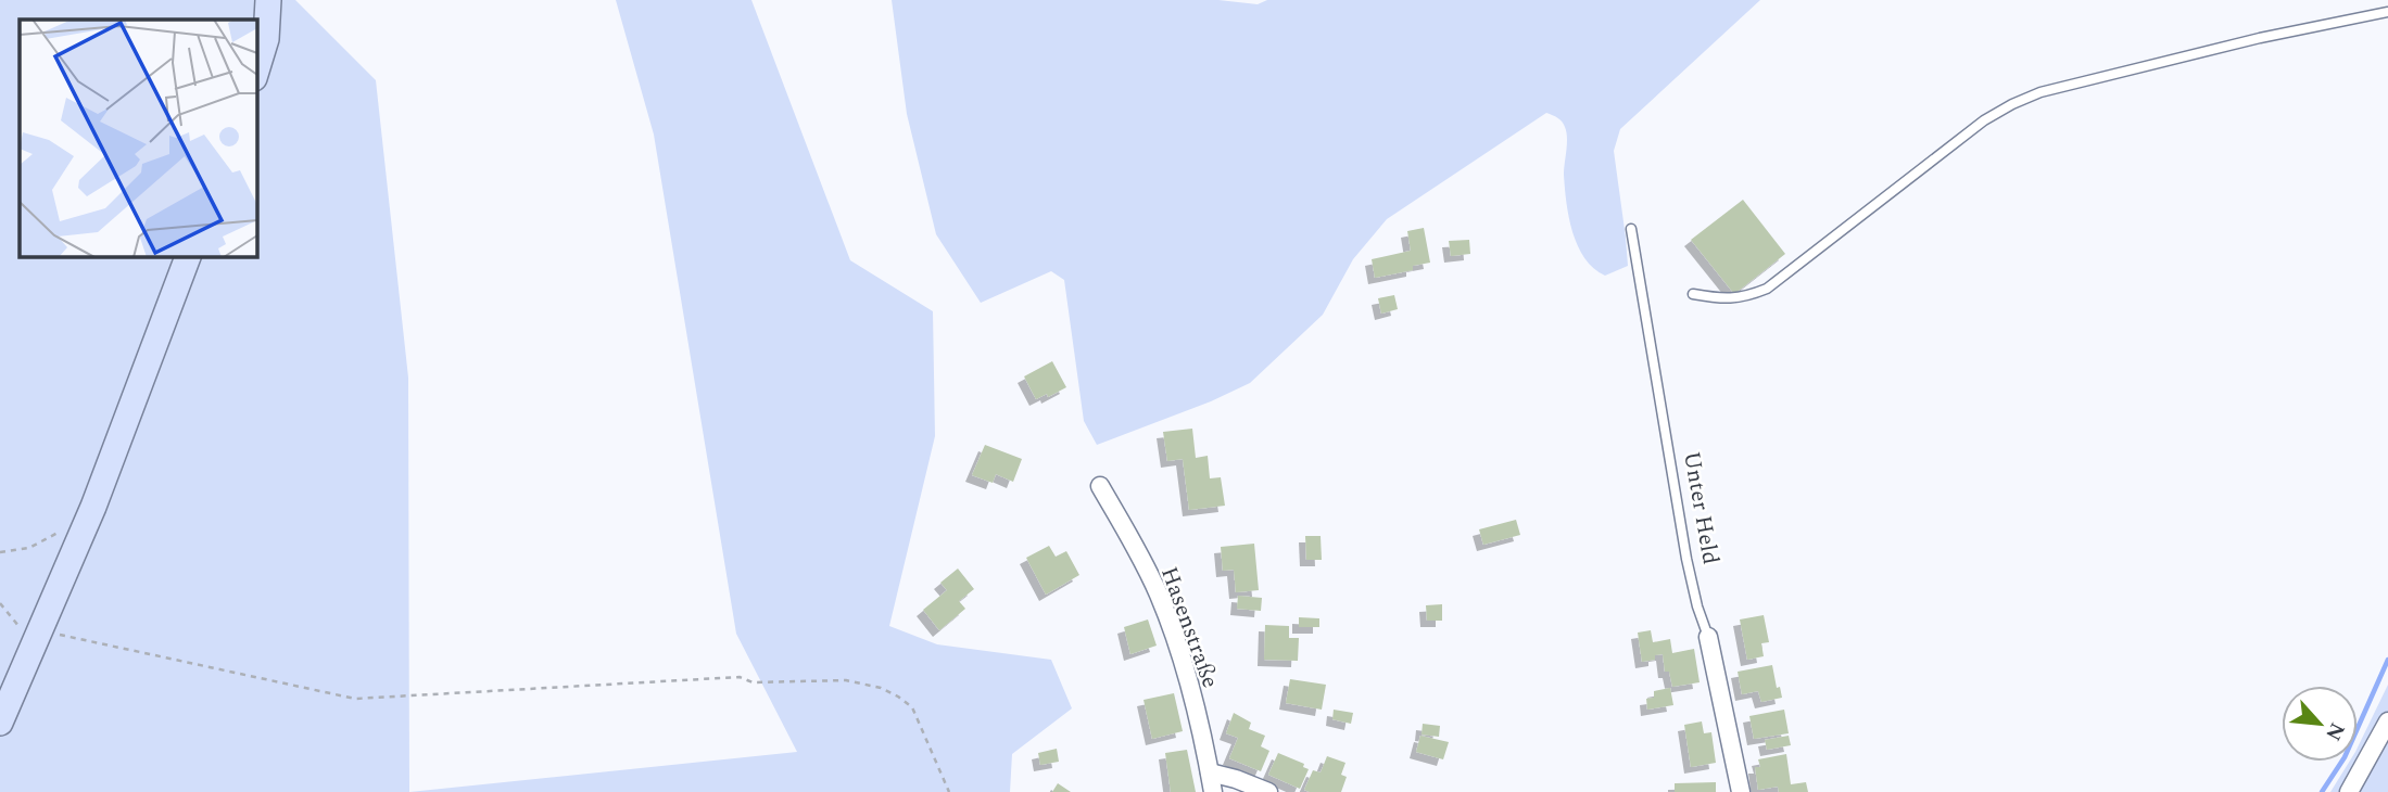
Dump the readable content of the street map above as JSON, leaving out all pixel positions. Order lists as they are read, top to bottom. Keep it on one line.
{"streets":{"street":["Unter Held","Hasenstraße"]},"north":"bottom right"}
